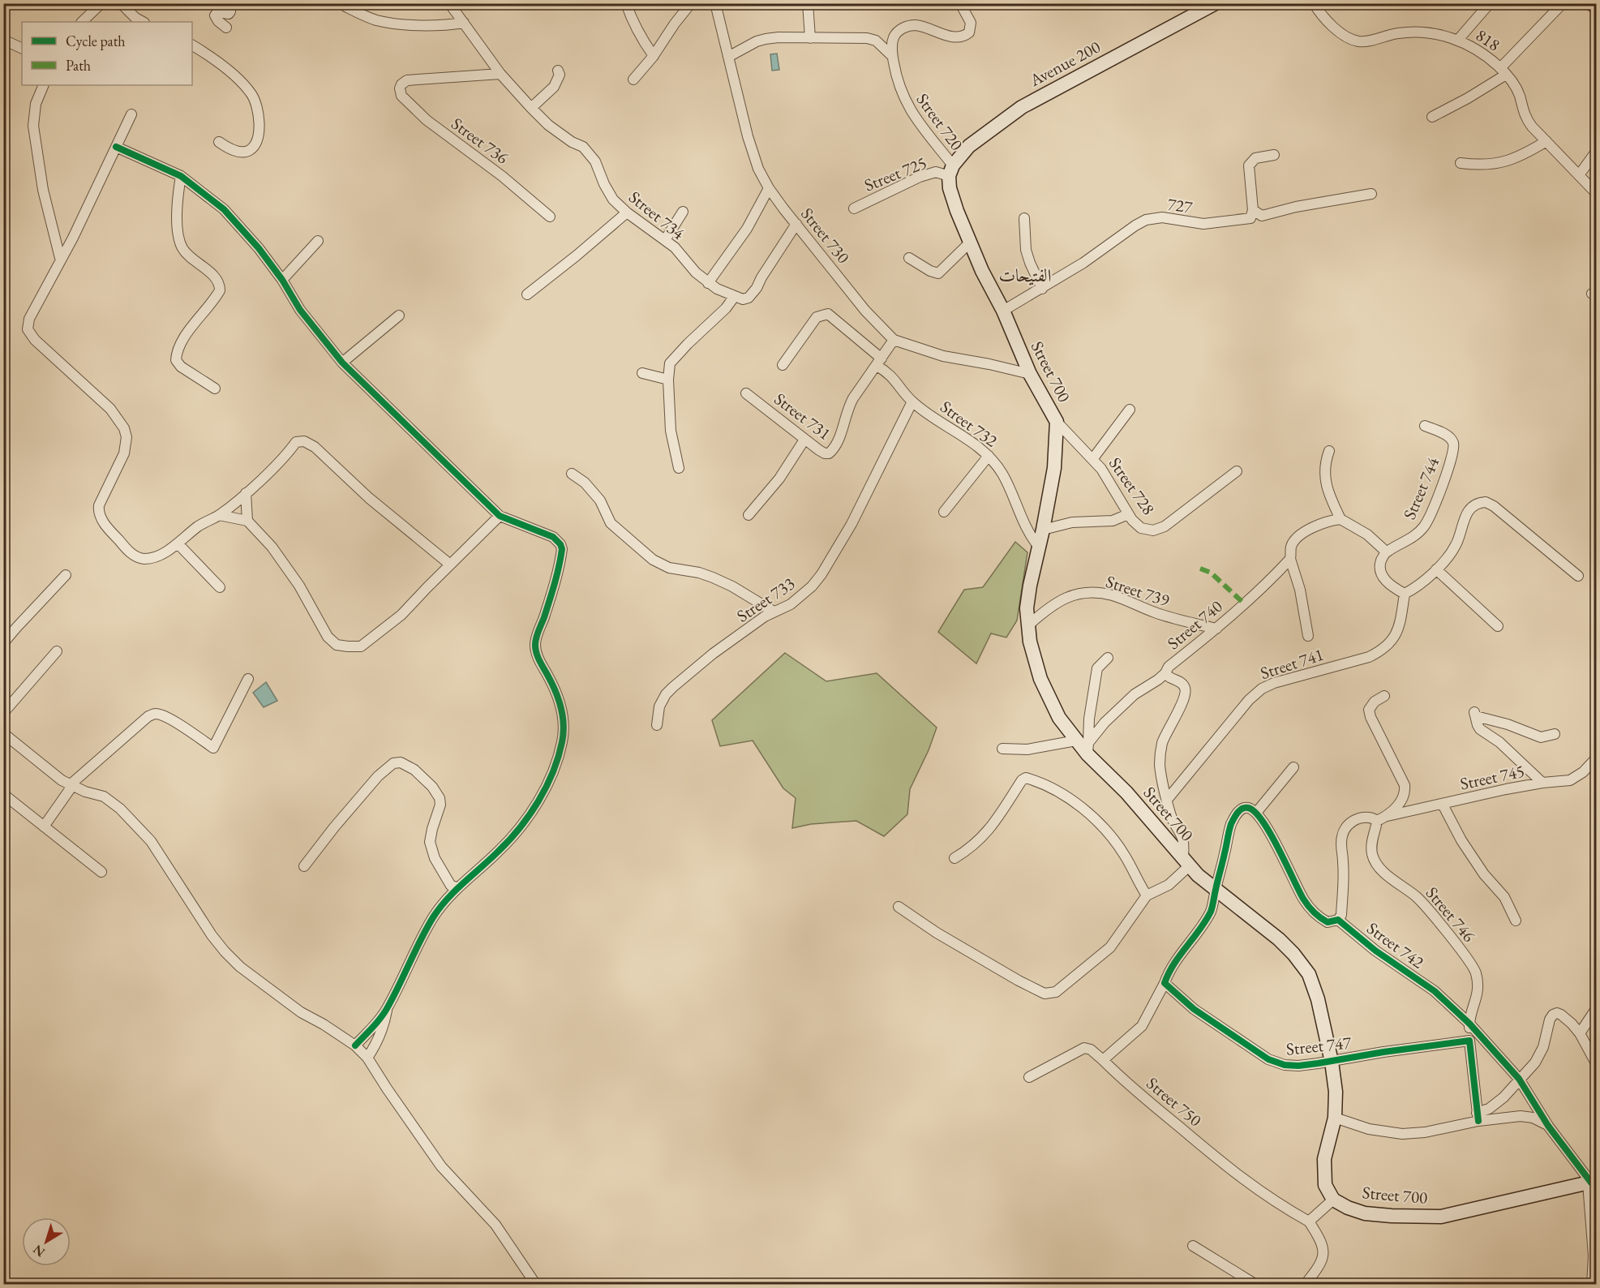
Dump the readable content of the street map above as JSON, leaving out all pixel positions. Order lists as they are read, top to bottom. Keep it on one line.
{"streets":{"main road":["Avenue 200","Street 700"],"street":["818","Street 720","Street 736","Street 725","727","Street 734","Street 730","Street 731","Street 732","Street 728","Street 744","Street 739","Street 733","Street 740","Street 741","Street 745","Street 746","Street 742","Street 747","Street 750"]},"crossings":[["Avenue 200","Street 720"],["Avenue 200","Street 725"],["Avenue 200","Street 700"],["Street 720","Street 725"],["Street 720","Street 700"],["Street 736","Street 734"],["Street 725","Street 700"],["727","Street 700"],["Street 730","Street 700"],["Street 730","Street 731"],["Street 700","Street 732"],["Street 700","Street 728"],["Street 700","Street 739"],["Street 700","Street 740"],["Street 700","Street 742"],["Street 700","Street 747"],["Street 731","Street 732"],["Street 732","Street 733"],["Street 739","Street 740"],["Street 740","Street 741"],["Street 746","Street 742"],["Street 746","Street 747"]],"districts":["الفتيحات"],"legend":["Cycle path","Path"],"north":"bottom left"}
